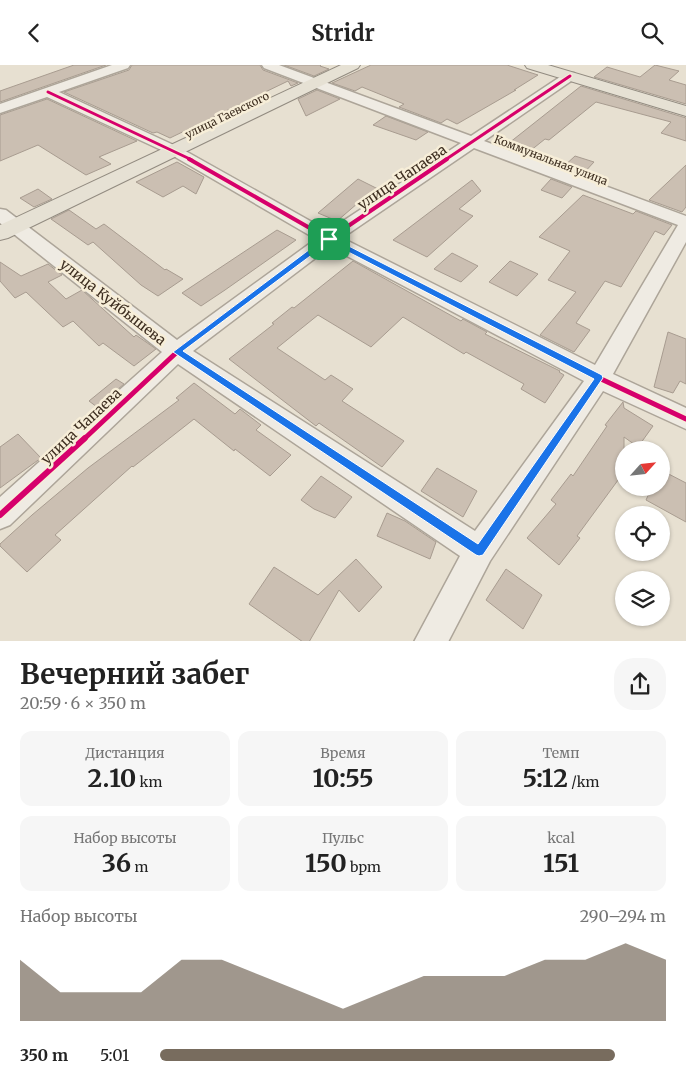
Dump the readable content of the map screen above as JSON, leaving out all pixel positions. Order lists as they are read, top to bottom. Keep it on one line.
{"streets":{"main road":["улица Гаевского"],"street":["Коммунальная улица","улица Чапаева","улица Куйбышева"]},"crossings":[["улица Гаевского","Коммунальная улица"],["улица Гаевского","улица Куйбышева"],["Коммунальная улица","улица Чапаева"],["улица Чапаева","улица Куйбышева"]],"north":"top right","page":{"header":"Stridr","heading":["Вечерний забег","20:59 · 6 × 350 m"],"stats":[["Дистанция","2.10 km"],["Время","10:55"],["Темп","5:12 /km"],["Набор высоты","36 m"],["Пульс","150 bpm"],["kcal","151"]],"chart":["Набор высоты","290–294 m"],"list":[{"name":"350 m","note":"5:01"}]}}
